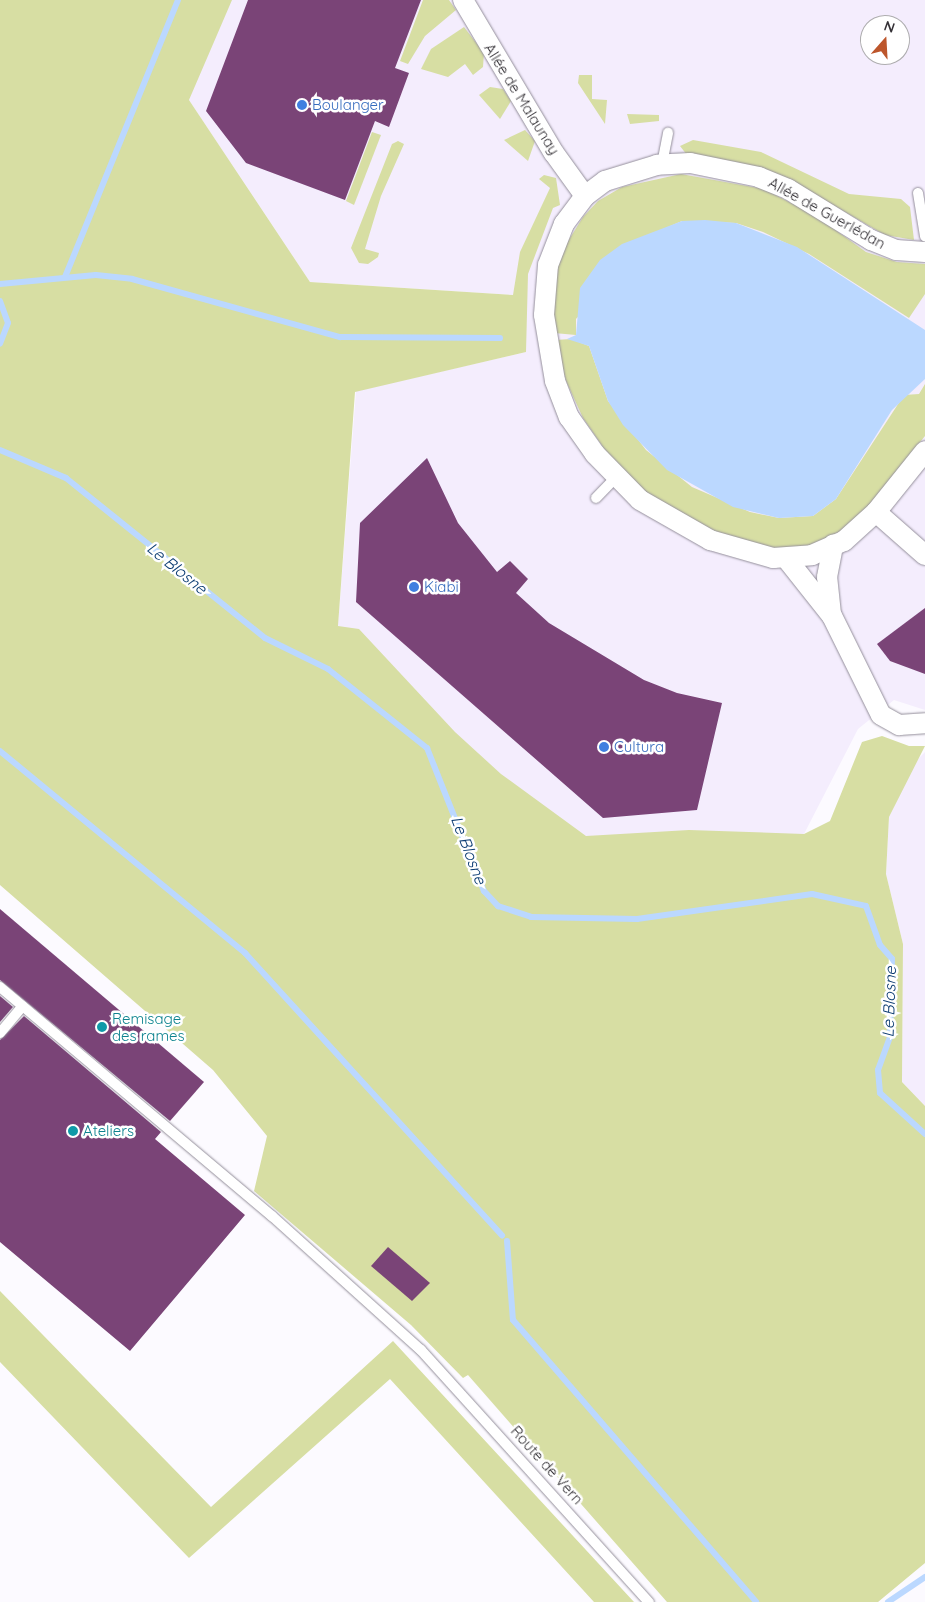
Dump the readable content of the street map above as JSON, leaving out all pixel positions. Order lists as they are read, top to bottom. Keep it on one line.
{"streets":{"street":["Allée de Malaunay","Allée de Guerlédan"],"lane":["Route de Vern"]},"crossings":[["Allée de Malaunay","Allée de Guerlédan"]],"water":["Le Blosne"],"places":["Boulanger","Kiabi","Cultura","Remisage des rames","Ateliers"],"north":"top"}
